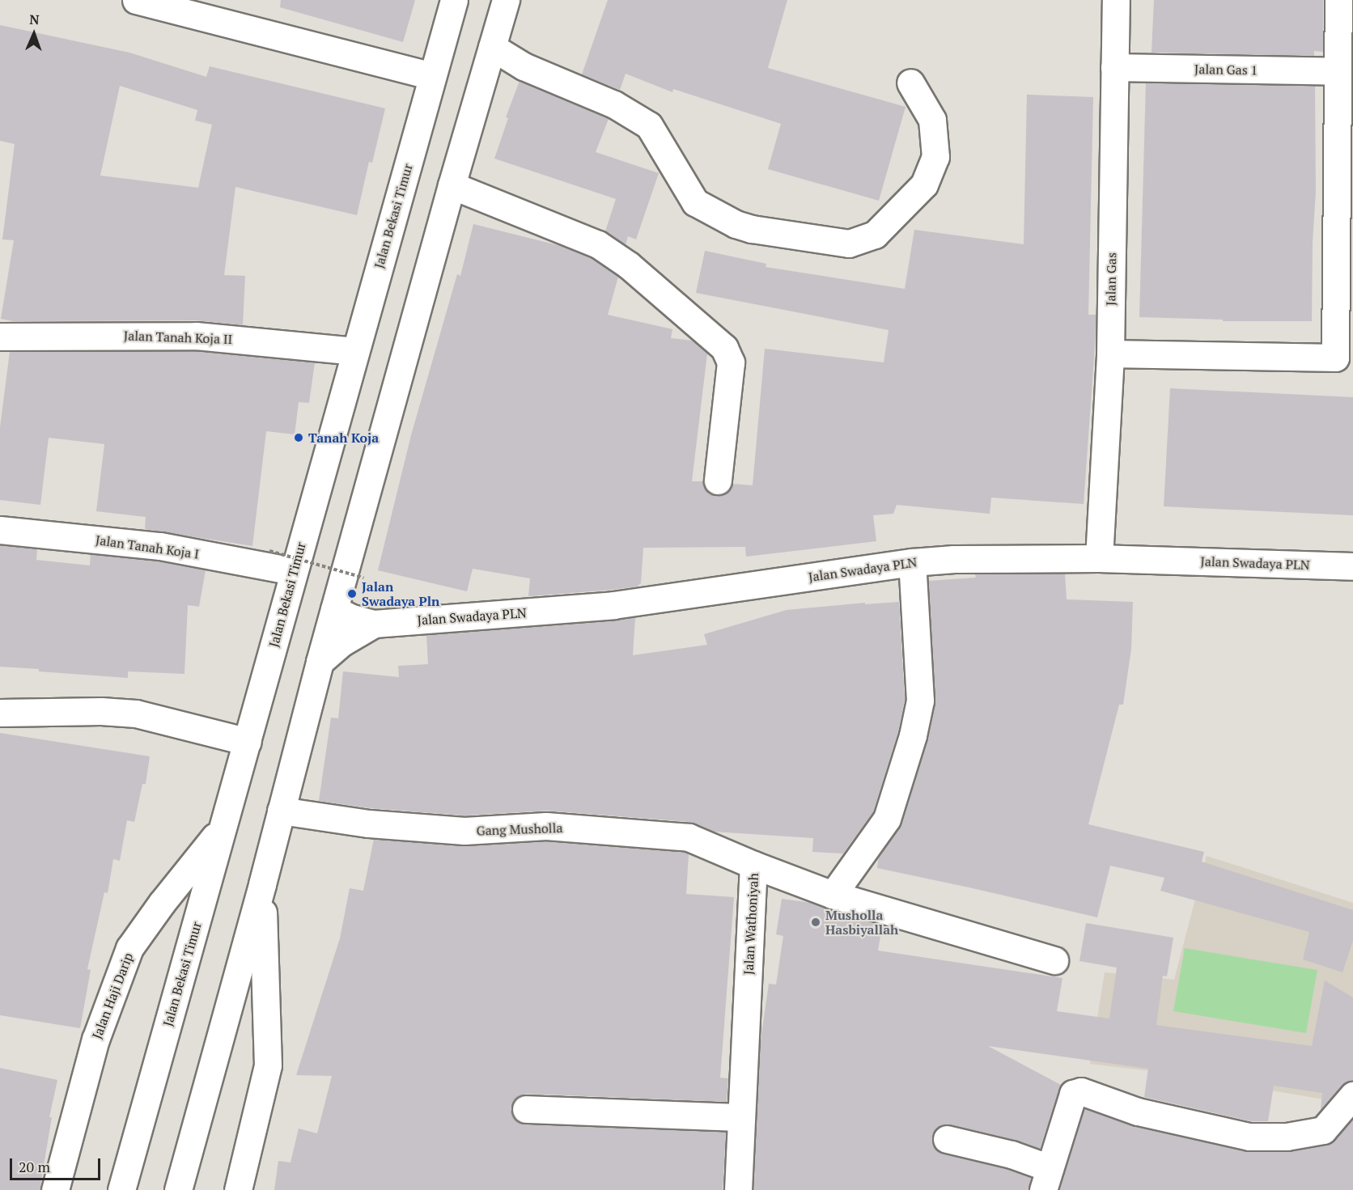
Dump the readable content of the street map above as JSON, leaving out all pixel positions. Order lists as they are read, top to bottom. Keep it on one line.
{"streets":{"street":["Jalan Gas 1","Jalan Bekasi Timur","Jalan Gas","Jalan Tanah Koja II","Jalan Tanah Koja I","Jalan Swadaya PLN","Gang Musholla","Jalan Wathoniyah","Jalan Haji Darip"]},"crossings":[["Jalan Gas 1","Jalan Gas"],["Jalan Bekasi Timur","Jalan Tanah Koja II"],["Jalan Bekasi Timur","Jalan Tanah Koja I"],["Jalan Bekasi Timur","Jalan Haji Darip"],["Jalan Gas","Jalan Swadaya PLN"],["Gang Musholla","Jalan Wathoniyah"]],"places":["Tanah Koja","Jalan Swadaya Pln","Musholla Hasbiyallah"],"scale_bar":"20 m","north":"top"}
